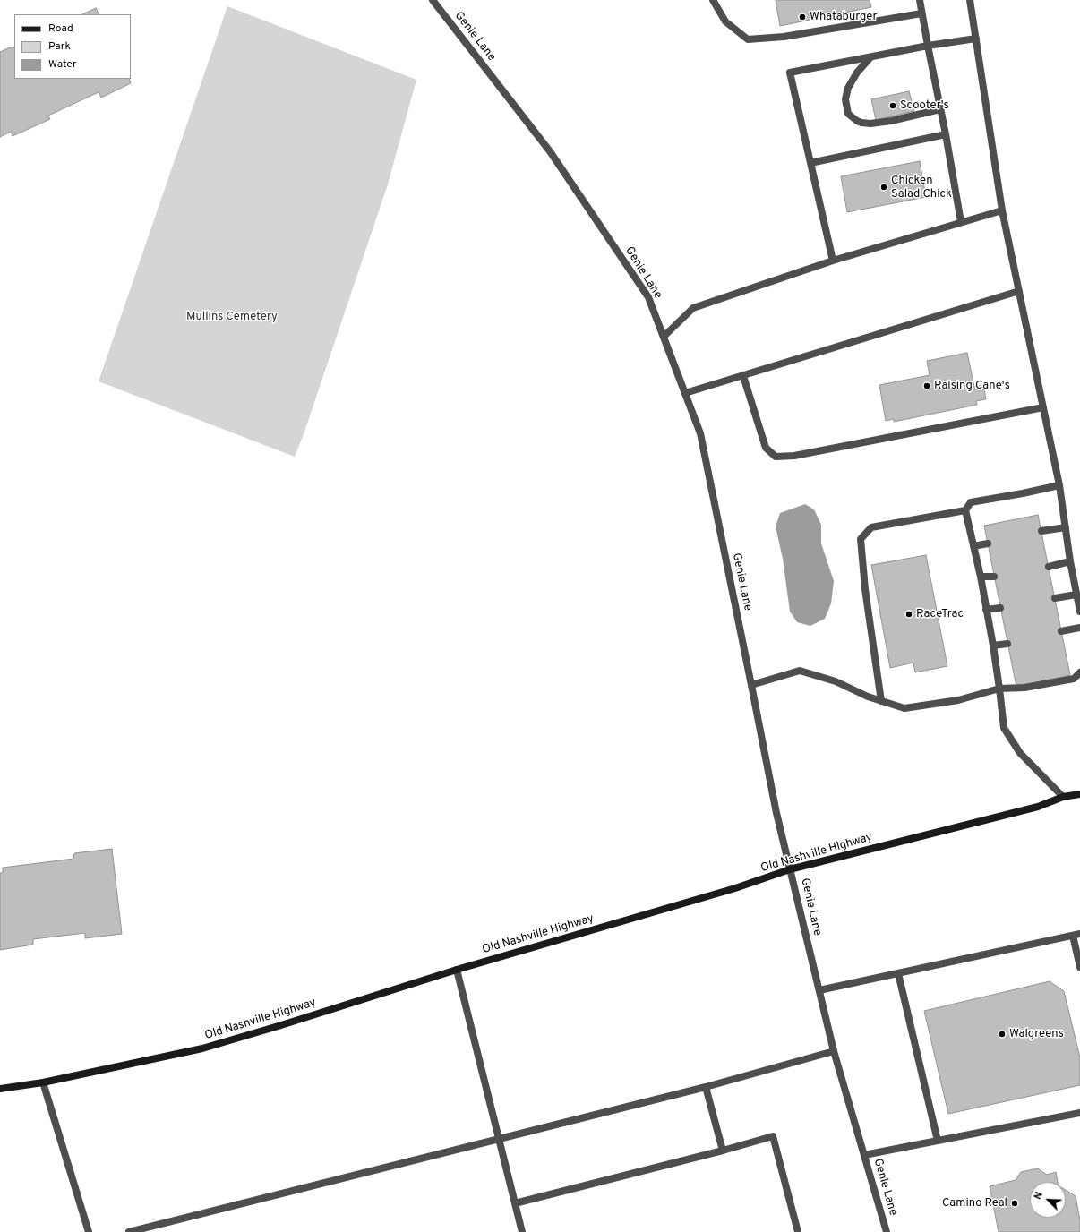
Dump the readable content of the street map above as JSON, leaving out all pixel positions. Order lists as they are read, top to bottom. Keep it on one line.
{"streets":{"main road":["Old Nashville Highway"],"street":["Genie Lane"]},"crossings":[["Genie Lane","Old Nashville Highway"]],"parks":["Mullins Cemetery"],"places":["Whataburger","Scooter's","Chicken Salad Chick","Raising Cane's","RaceTrac","Walgreens","Camino Real"],"legend":["Road","Park","Water"],"north":"top left"}
